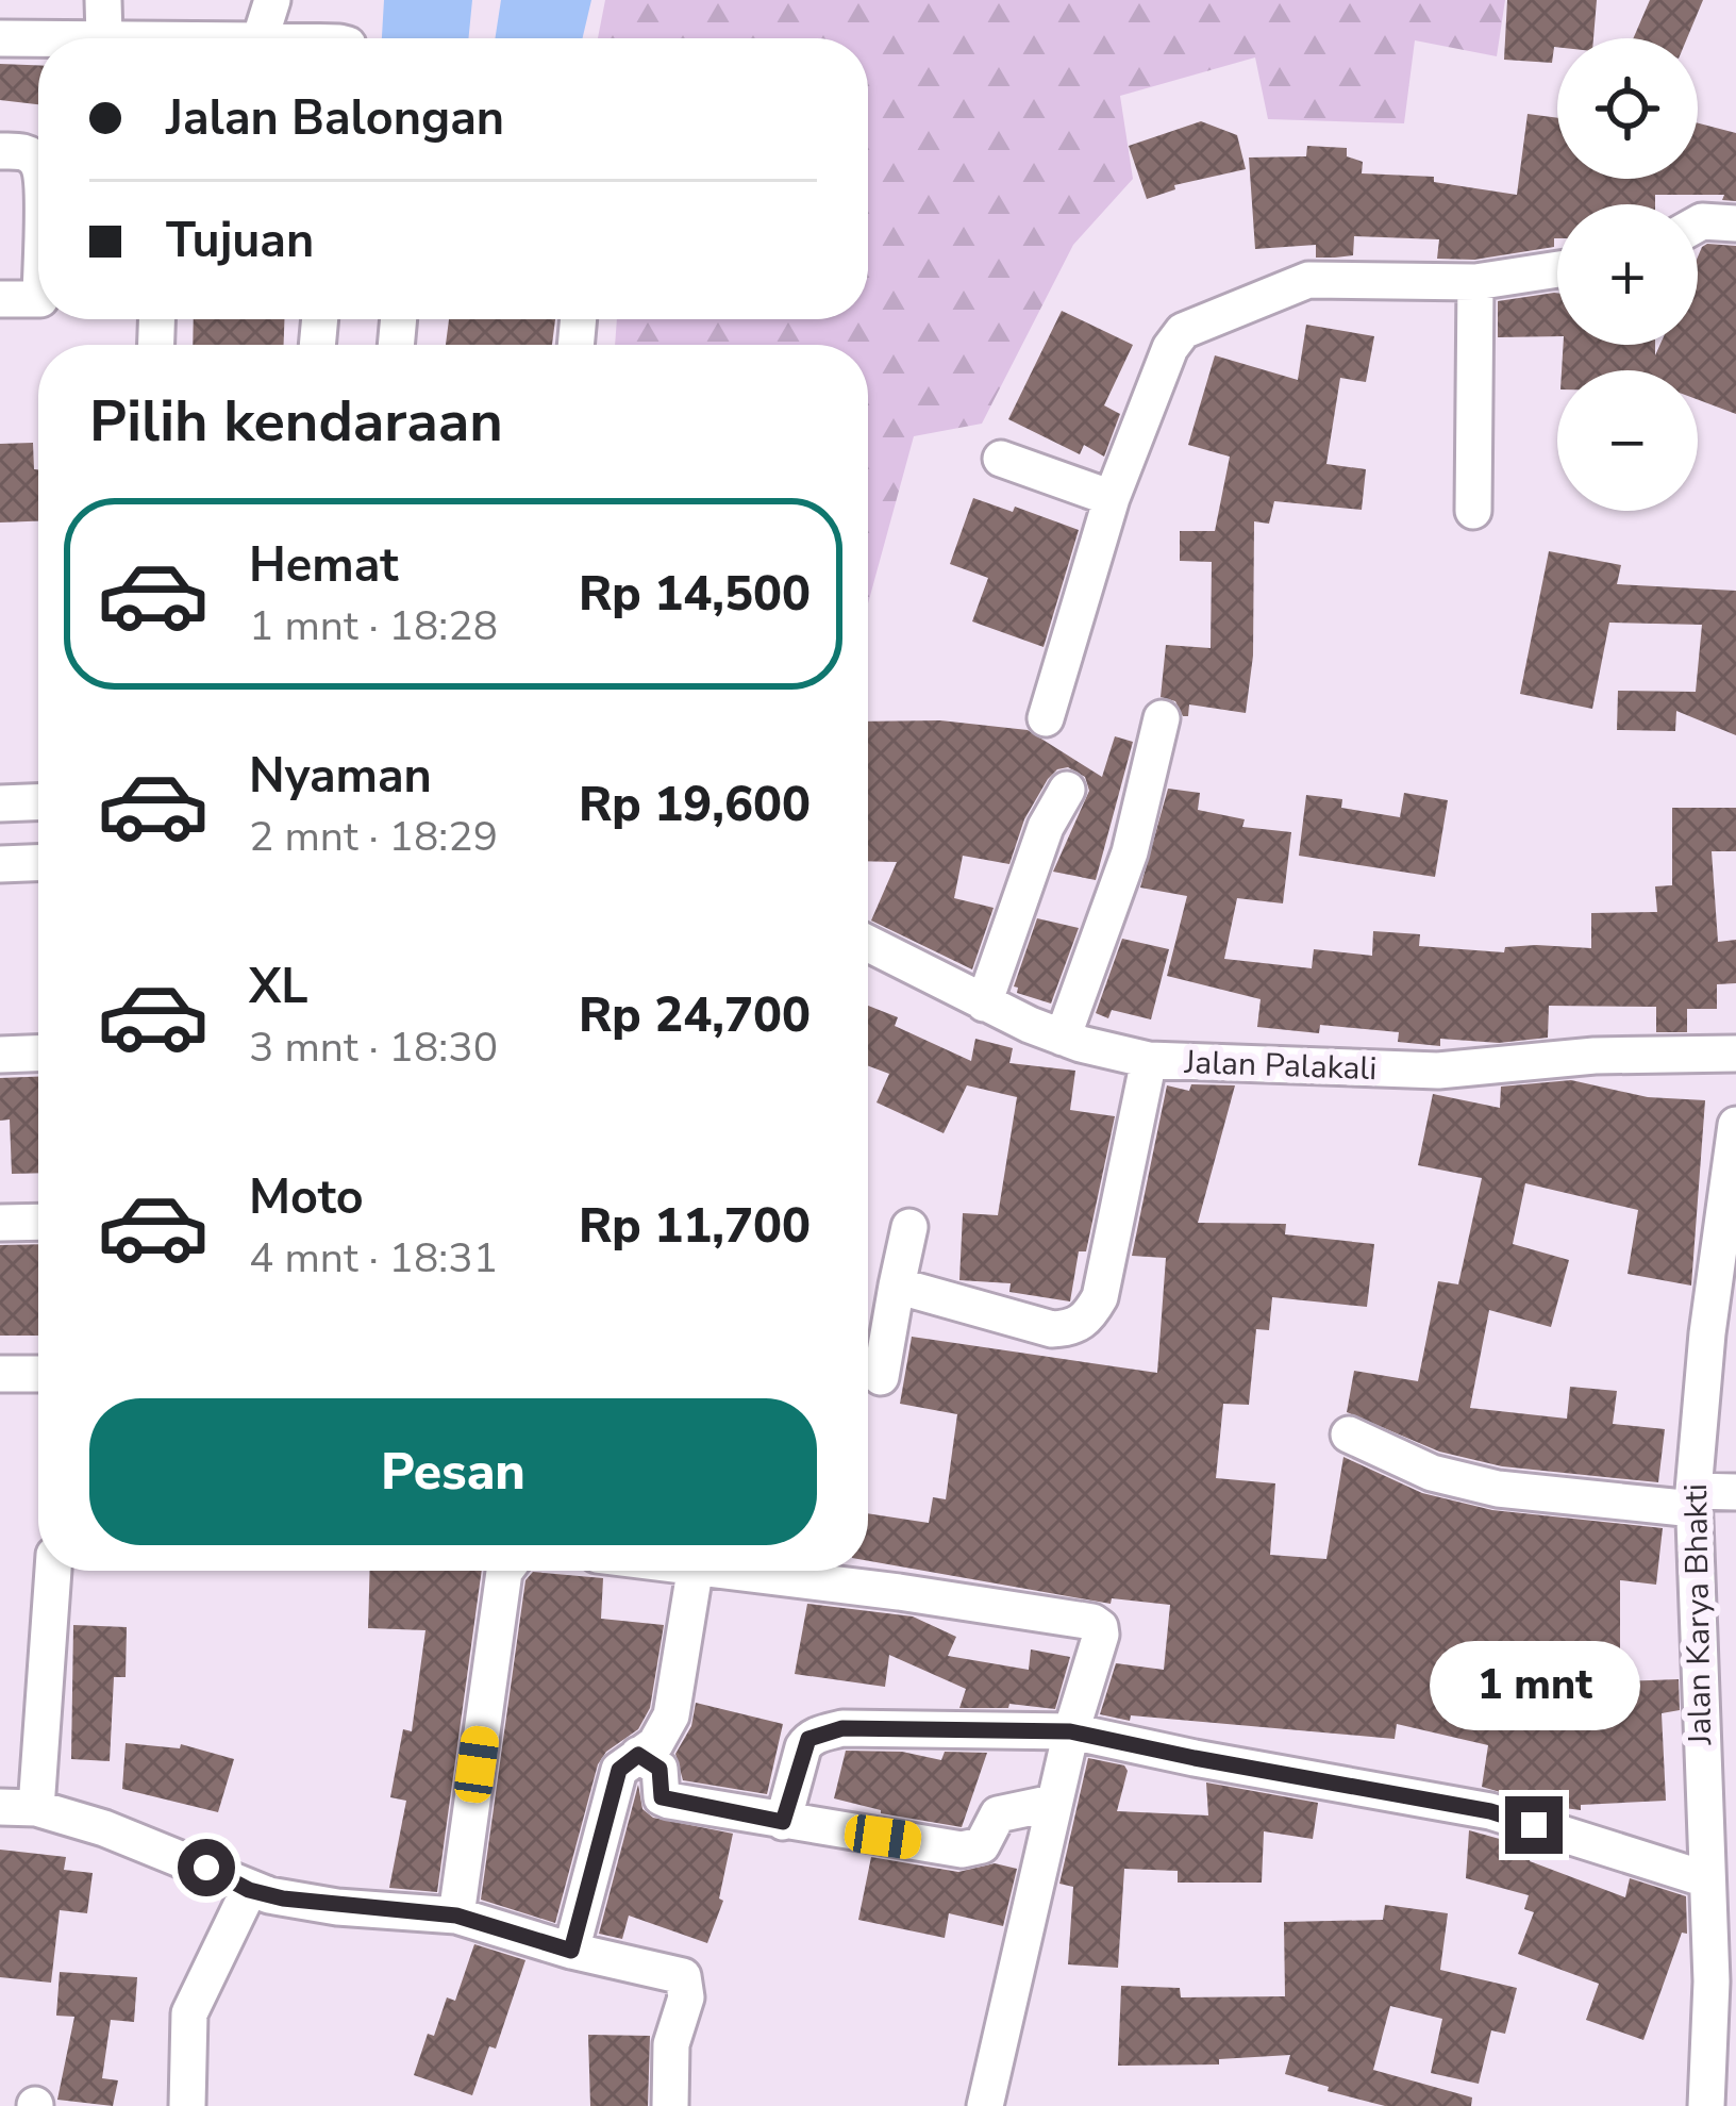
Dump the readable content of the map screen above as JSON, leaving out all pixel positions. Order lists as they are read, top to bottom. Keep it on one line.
{"streets":{"street":["Jalan Palakali","Jalan Karya Bhakti"]},"page":{"map_buttons":["+","−"],"banner":["Jalan Balongan","Tujuan"],"heading":"Pilih kendaraan","list":[{"name":"Hemat","note":"1 mnt · 18:28","value":"Rp 14,500"},{"name":"Nyaman","note":"2 mnt · 18:29","value":"Rp 19,600"},{"name":"XL","note":"3 mnt · 18:30","value":"Rp 24,700"},{"name":"Moto","note":"4 mnt · 18:31","value":"Rp 11,700"}],"buttons":"Pesan","bubble":"1 mnt"}}
